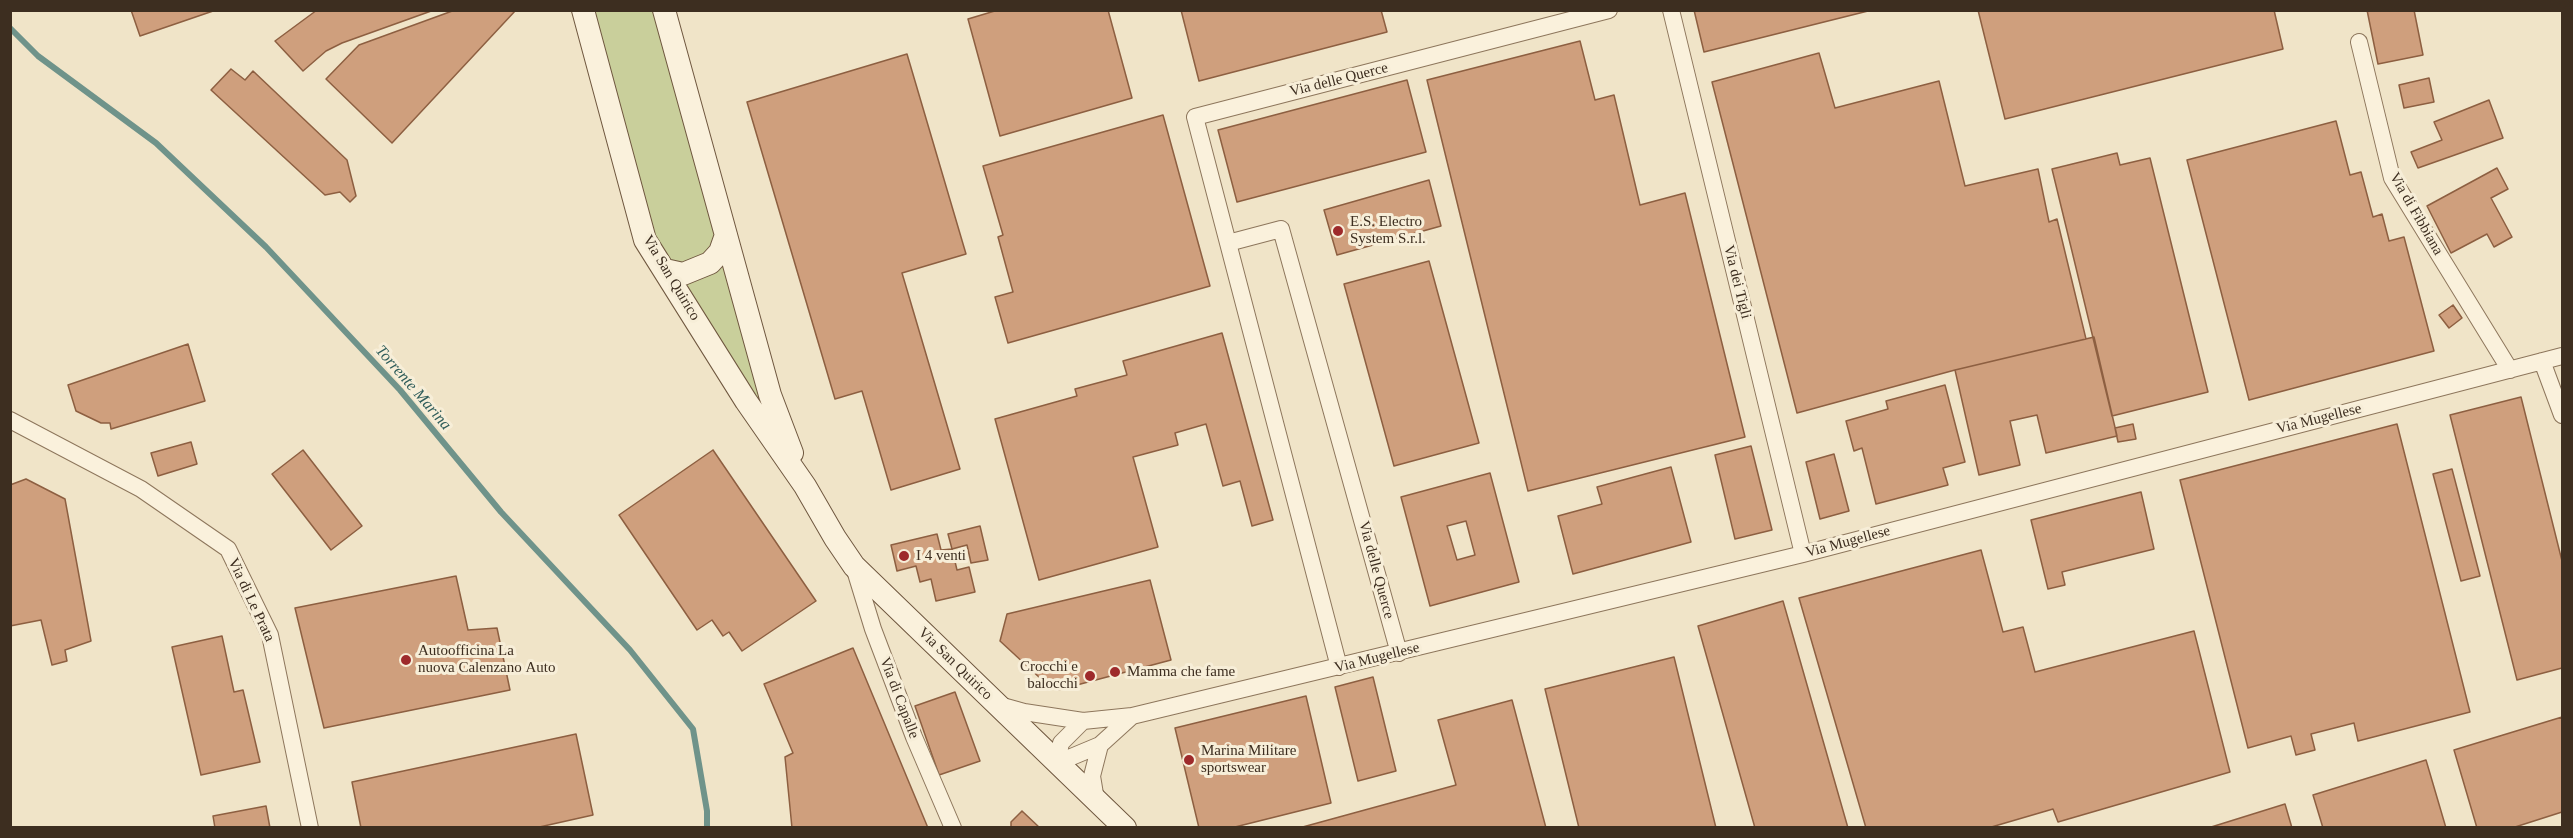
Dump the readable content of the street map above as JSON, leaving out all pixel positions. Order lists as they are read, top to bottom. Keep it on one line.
{"streets":{"street":["Via delle Querce","Via di Fibbiana","Via San Quirico","Via dei Tigli","Via Mugellese","Via di Le Prata","Via di Capalle"]},"crossings":[["Via delle Querce","Via Mugellese"],["Via di Fibbiana","Via Mugellese"],["Via San Quirico","Via Mugellese"],["Via San Quirico","Via di Capalle"],["Via dei Tigli","Via Mugellese"]],"water":["Torrente Marina"],"places":["E.S. Electro System S.r.l.","I 4 venti","Autoofficina La nuova Calenzano Auto","Mamma che fame","Crocchi e balocchi","Marina Militare sportswear"]}
